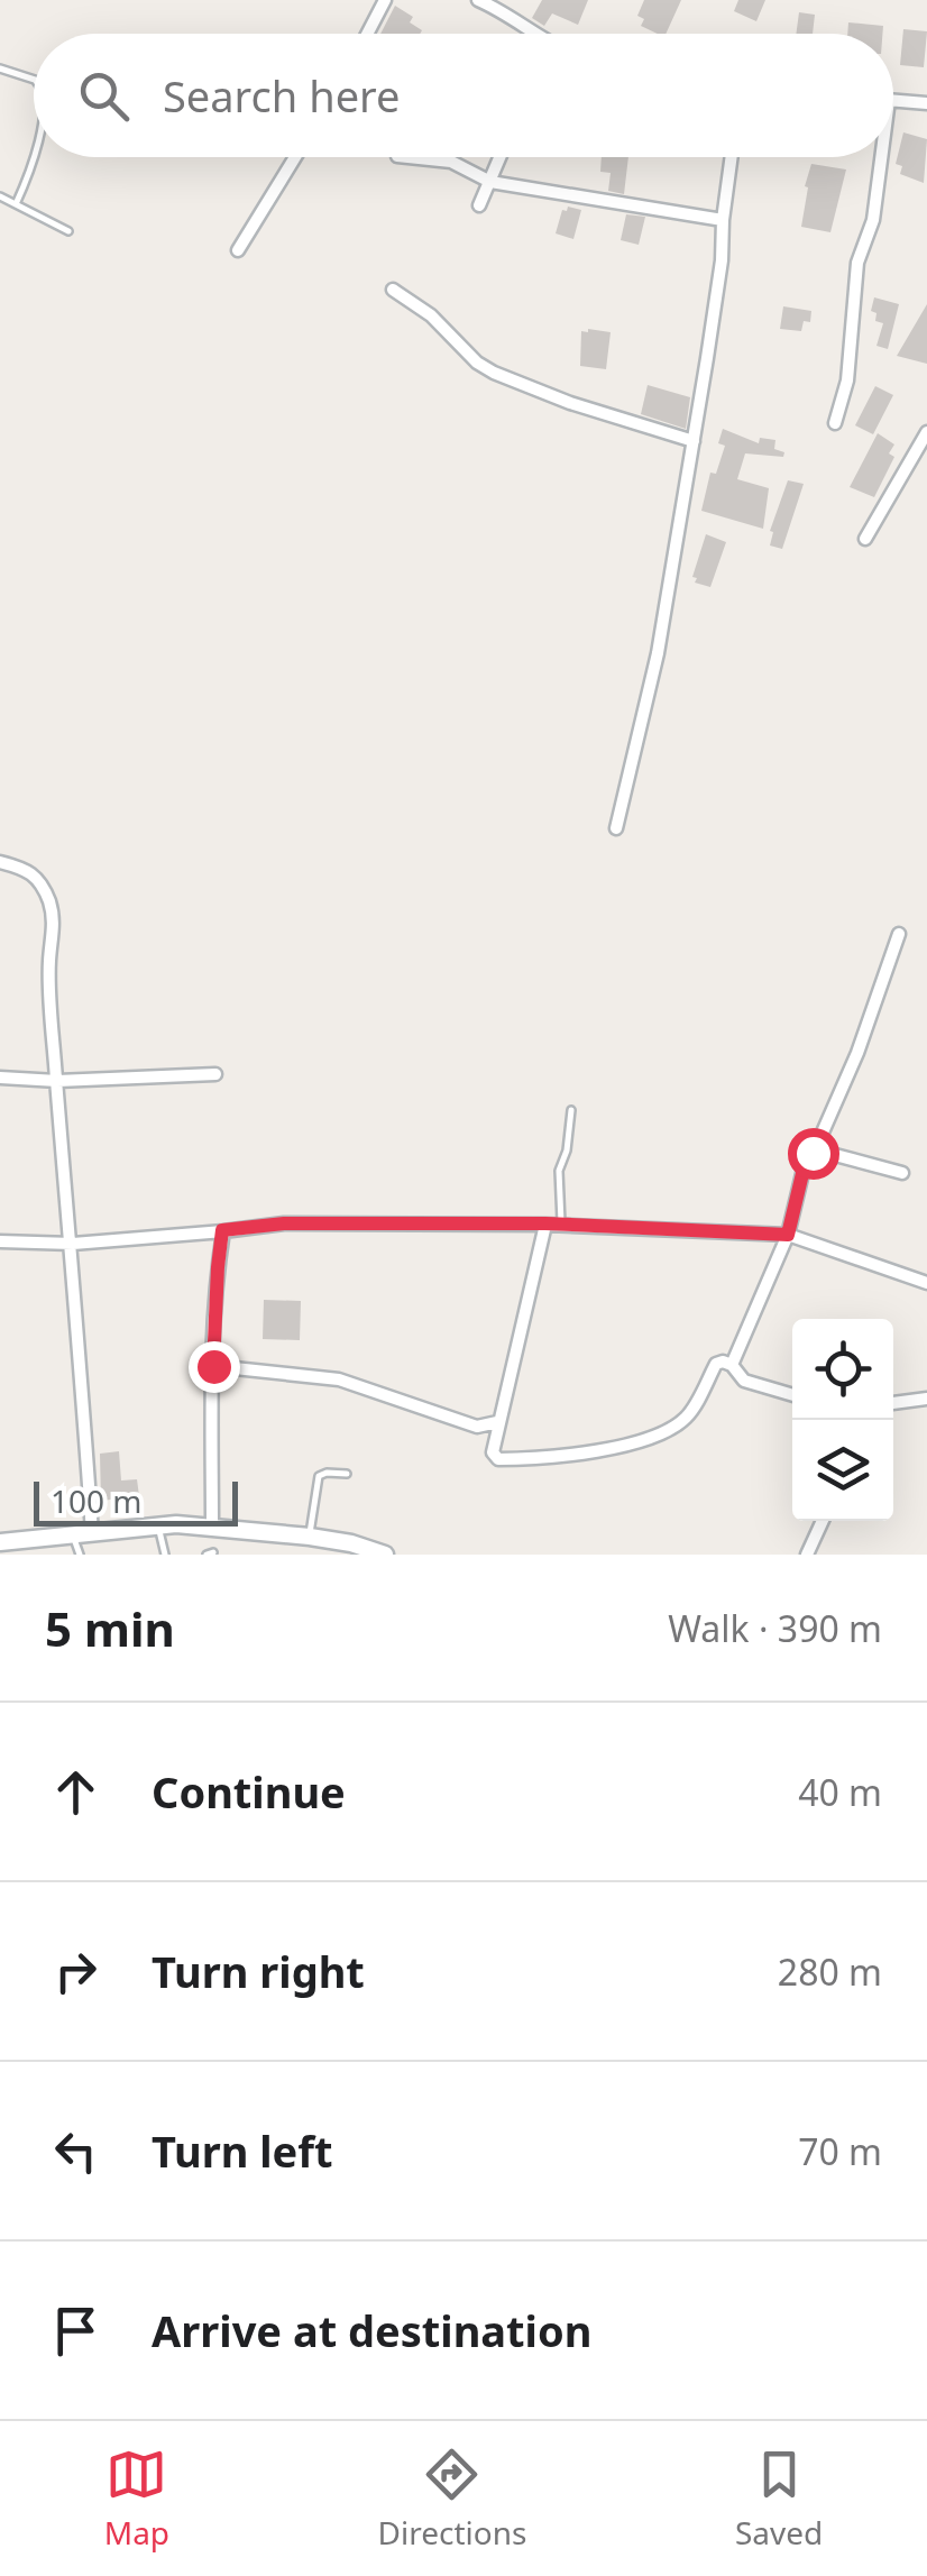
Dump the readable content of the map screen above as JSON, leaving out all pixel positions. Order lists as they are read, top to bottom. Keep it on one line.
{"scale_bar":"100 m","page":{"search":"Search here","scale":"100 m","heading":["5 min","Walk · 390 m"],"list":[["Continue","40 m"],["Turn right","280 m"],["Turn left","70 m"],"Arrive at destination"],"nav":["Map","Directions","Saved"]}}
